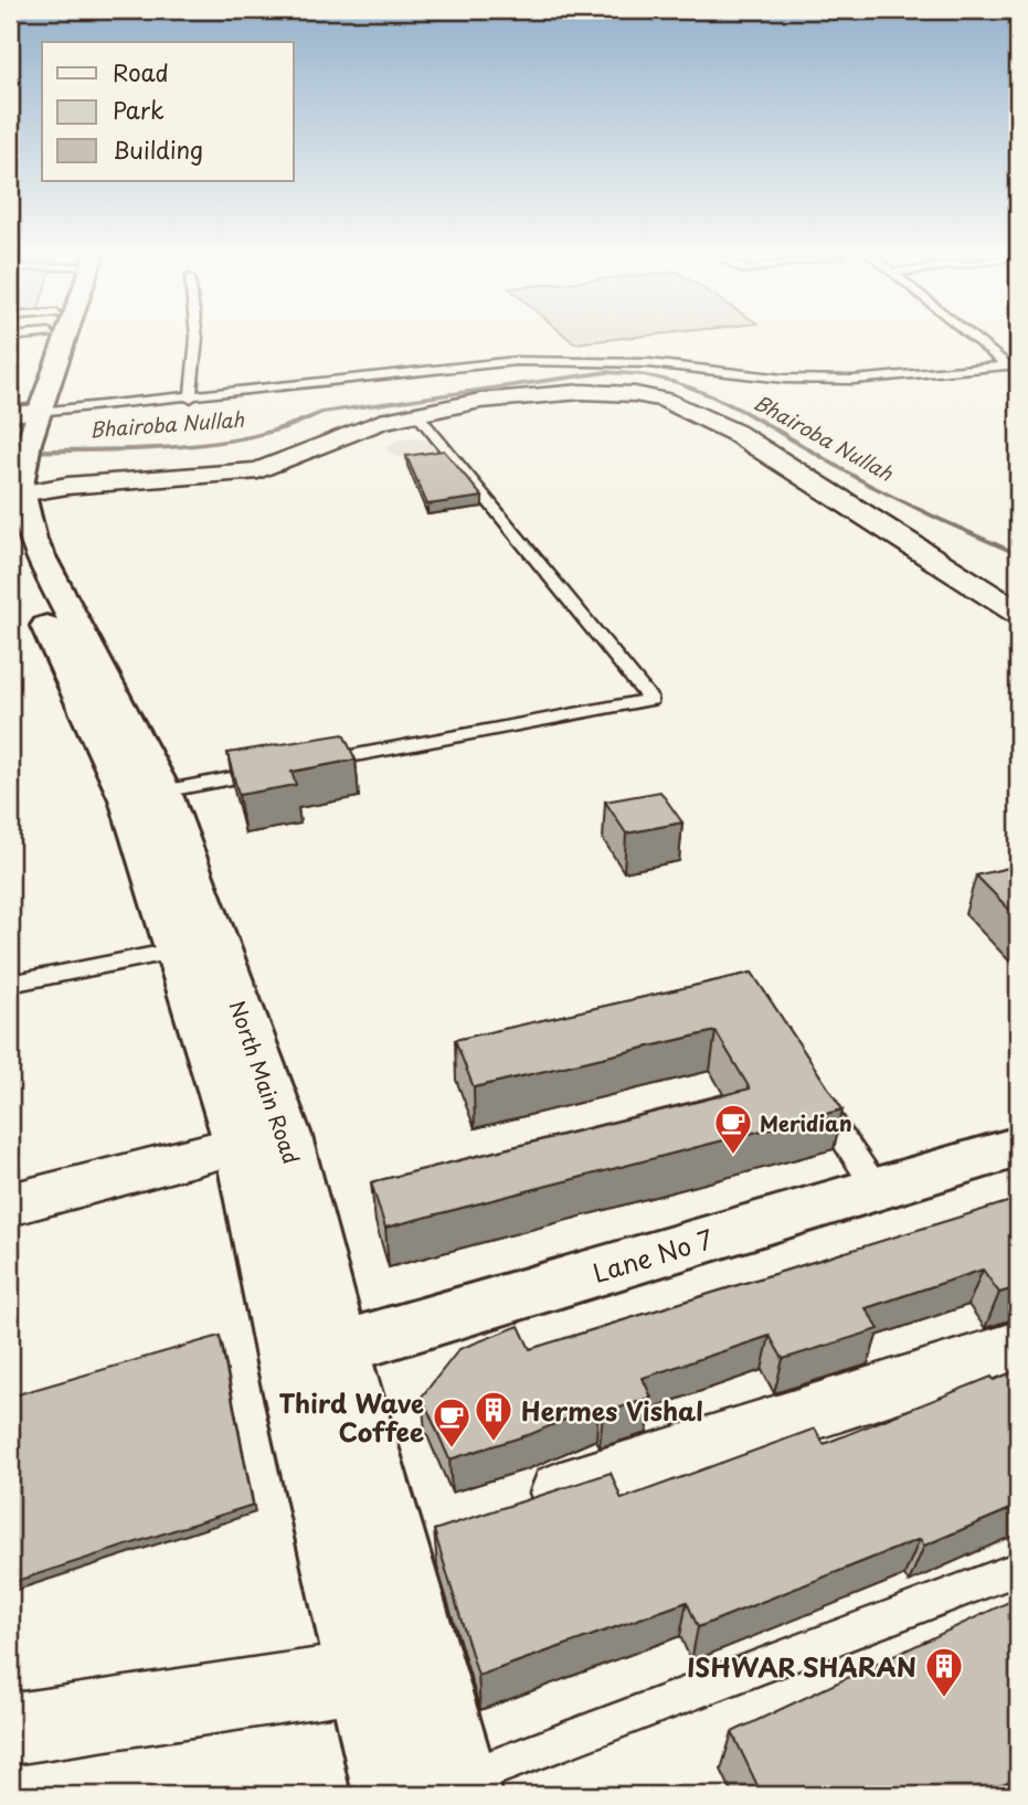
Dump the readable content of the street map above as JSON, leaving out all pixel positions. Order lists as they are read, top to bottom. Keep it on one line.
{"streets":{"main road":["North Main Road","Lane No 7"]},"crossings":[["North Main Road","Lane No 7"]],"water":["Bhairoba Nullah"],"places":{"cafe":["Meridian","Third Wave Coffee"],"building":["Hermes Vishal","ISHWAR SHARAN"]},"legend":["Road","Park","Building"]}
